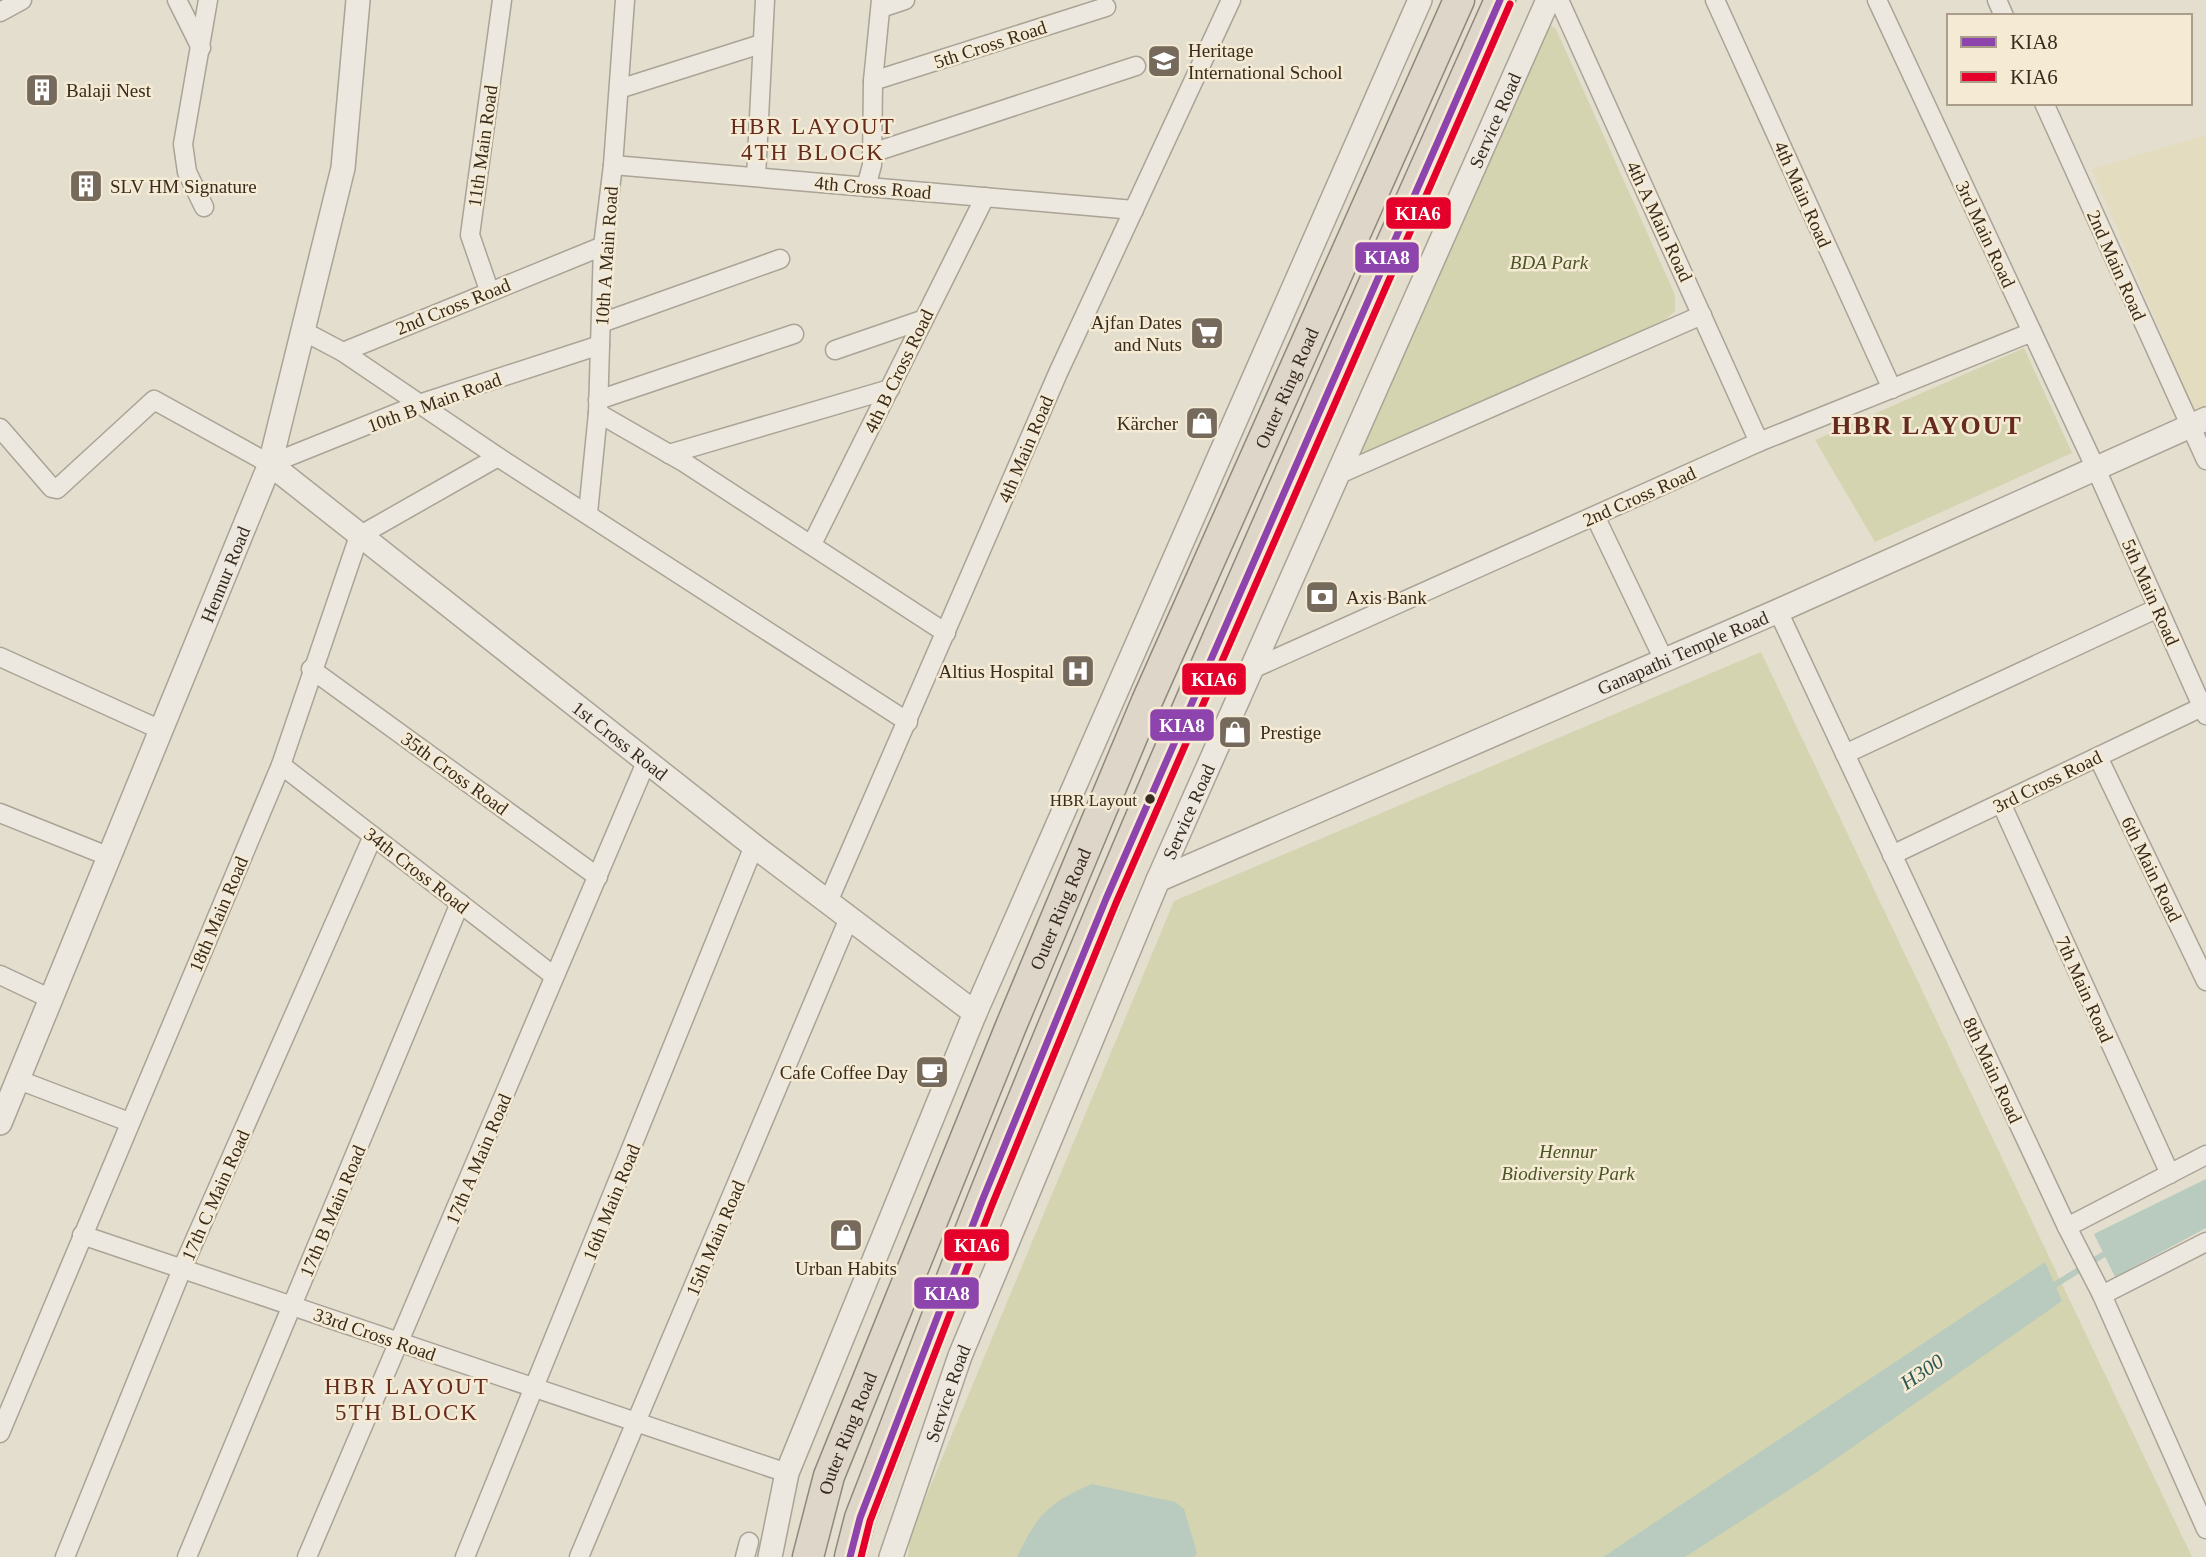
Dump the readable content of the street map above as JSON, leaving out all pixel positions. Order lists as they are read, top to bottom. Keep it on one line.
{"streets":{"highway":["Outer Ring Road"],"street":["5th Cross Road","Service Road","11th Main Road","4th Cross Road","4th Main Road","4th A Main Road","3rd Main Road","10th A Main Road","2nd Main Road","2nd Cross Road","4th B Cross Road","10th B Main Road","Hennur Road","5th Main Road","Ganapathi Temple Road","1st Cross Road","35th Cross Road","3rd Cross Road","6th Main Road","34th Cross Road","18th Main Road","7th Main Road","8th Main Road","17th A Main Road","17th C Main Road","16th Main Road","17th B Main Road","15th Main Road","33rd Cross Road"]},"crossings":[["Service Road","2nd Cross Road"],["Service Road","Ganapathi Temple Road"],["11th Main Road","2nd Cross Road"],["4th Cross Road","4th Main Road"],["4th Cross Road","10th A Main Road"],["4th Cross Road","4th B Cross Road"],["4th Main Road","2nd Cross Road"],["4th Main Road","1st Cross Road"],["4th A Main Road","2nd Cross Road"],["3rd Main Road","2nd Cross Road"],["3rd Main Road","5th Main Road"],["3rd Main Road","Ganapathi Temple Road"],["10th A Main Road","2nd Cross Road"],["10th A Main Road","10th B Main Road"],["2nd Main Road","Ganapathi Temple Road"],["10th B Main Road","Hennur Road"],["10th B Main Road","1st Cross Road"],["Hennur Road","1st Cross Road"],["5th Main Road","Ganapathi Temple Road"],["5th Main Road","3rd Cross Road"],["Ganapathi Temple Road","8th Main Road"],["1st Cross Road","18th Main Road"],["1st Cross Road","17th A Main Road"],["1st Cross Road","16th Main Road"],["1st Cross Road","15th Main Road"],["35th Cross Road","18th Main Road"],["35th Cross Road","17th A Main Road"],["3rd Cross Road","6th Main Road"],["3rd Cross Road","7th Main Road"],["3rd Cross Road","8th Main Road"],["34th Cross Road","18th Main Road"],["34th Cross Road","17th A Main Road"],["34th Cross Road","17th C Main Road"],["34th Cross Road","17th B Main Road"],["18th Main Road","33rd Cross Road"],["17th A Main Road","33rd Cross Road"],["17th C Main Road","33rd Cross Road"],["16th Main Road","33rd Cross Road"],["17th B Main Road","33rd Cross Road"],["15th Main Road","33rd Cross Road"]],"districts":["HBR LAYOUT 4TH BLOCK","HBR LAYOUT","HBR LAYOUT 5TH BLOCK"],"water":["H300"],"parks":["BDA Park","Hennur Biodiversity Park"],"places":{"school or university":["Heritage International School"],"building":["Balaji Nest","SLV HM Signature"],"supermarket":["Ajfan Dates and Nuts"],"shop":["Kärcher","Prestige","Urban Habits"],"bank":["Axis Bank"],"hospital":["Altius Hospital"],"other":["HBR Layout"],"cafe":["Cafe Coffee Day"]},"lines":["transit line KIA8","transit line KIA6"],"legend":["KIA8","KIA6"]}
